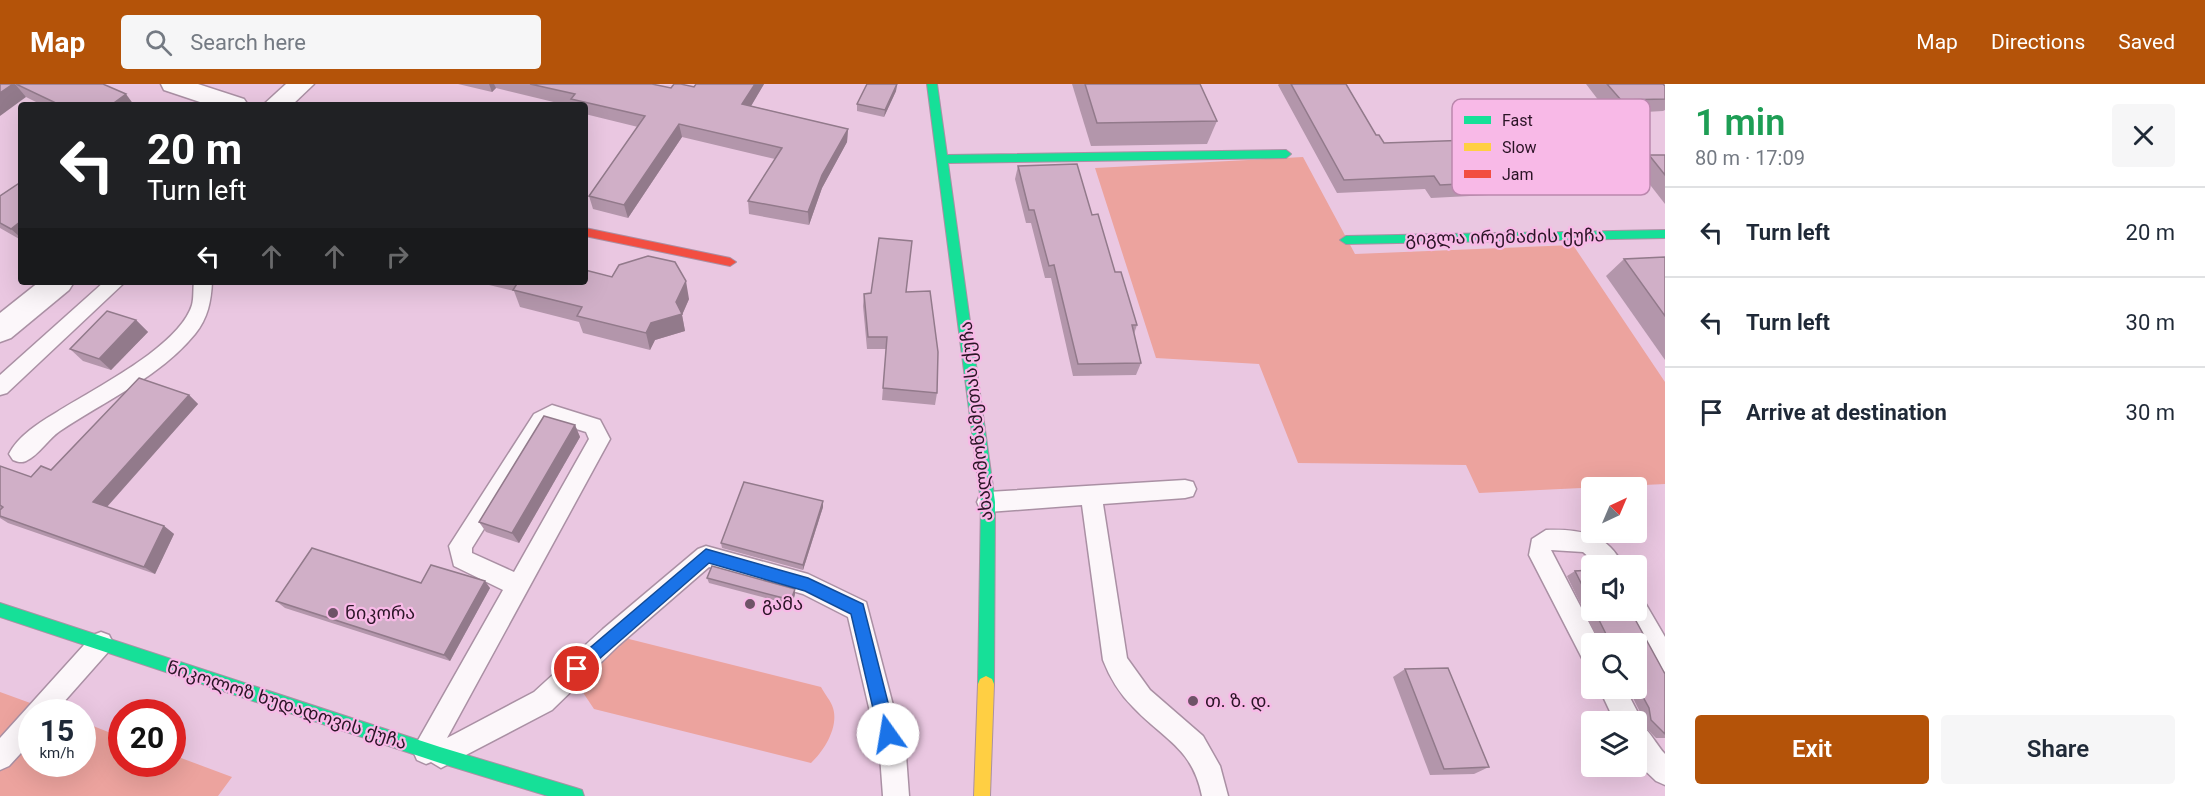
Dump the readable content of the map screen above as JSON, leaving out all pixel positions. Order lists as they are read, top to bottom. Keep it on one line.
{"streets":{"street":["გიგლა ირემაძის ქუჩა","ახალმოწამეთას ქუჩა","ნიკოლოზ ხუდადოვის ქუჩა"]},"places":["გამა","ნიკორა","თ. ზ. დ."],"legend":["Fast","Slow","Jam"],"north":"top right","page":{"header":"Map","search":"Search here","nav":["Map","Directions","Saved"],"heading":["1 min","80 m · 17:09"],"turn":["20 m","Turn left"],"list":[{"name":"Turn left","value":"20 m"},{"name":"Turn left","value":"30 m"},{"name":"Arrive at destination","value":"30 m"}],"speed":"15 km/h","limit":"20","buttons":["Exit","Share"]}}
